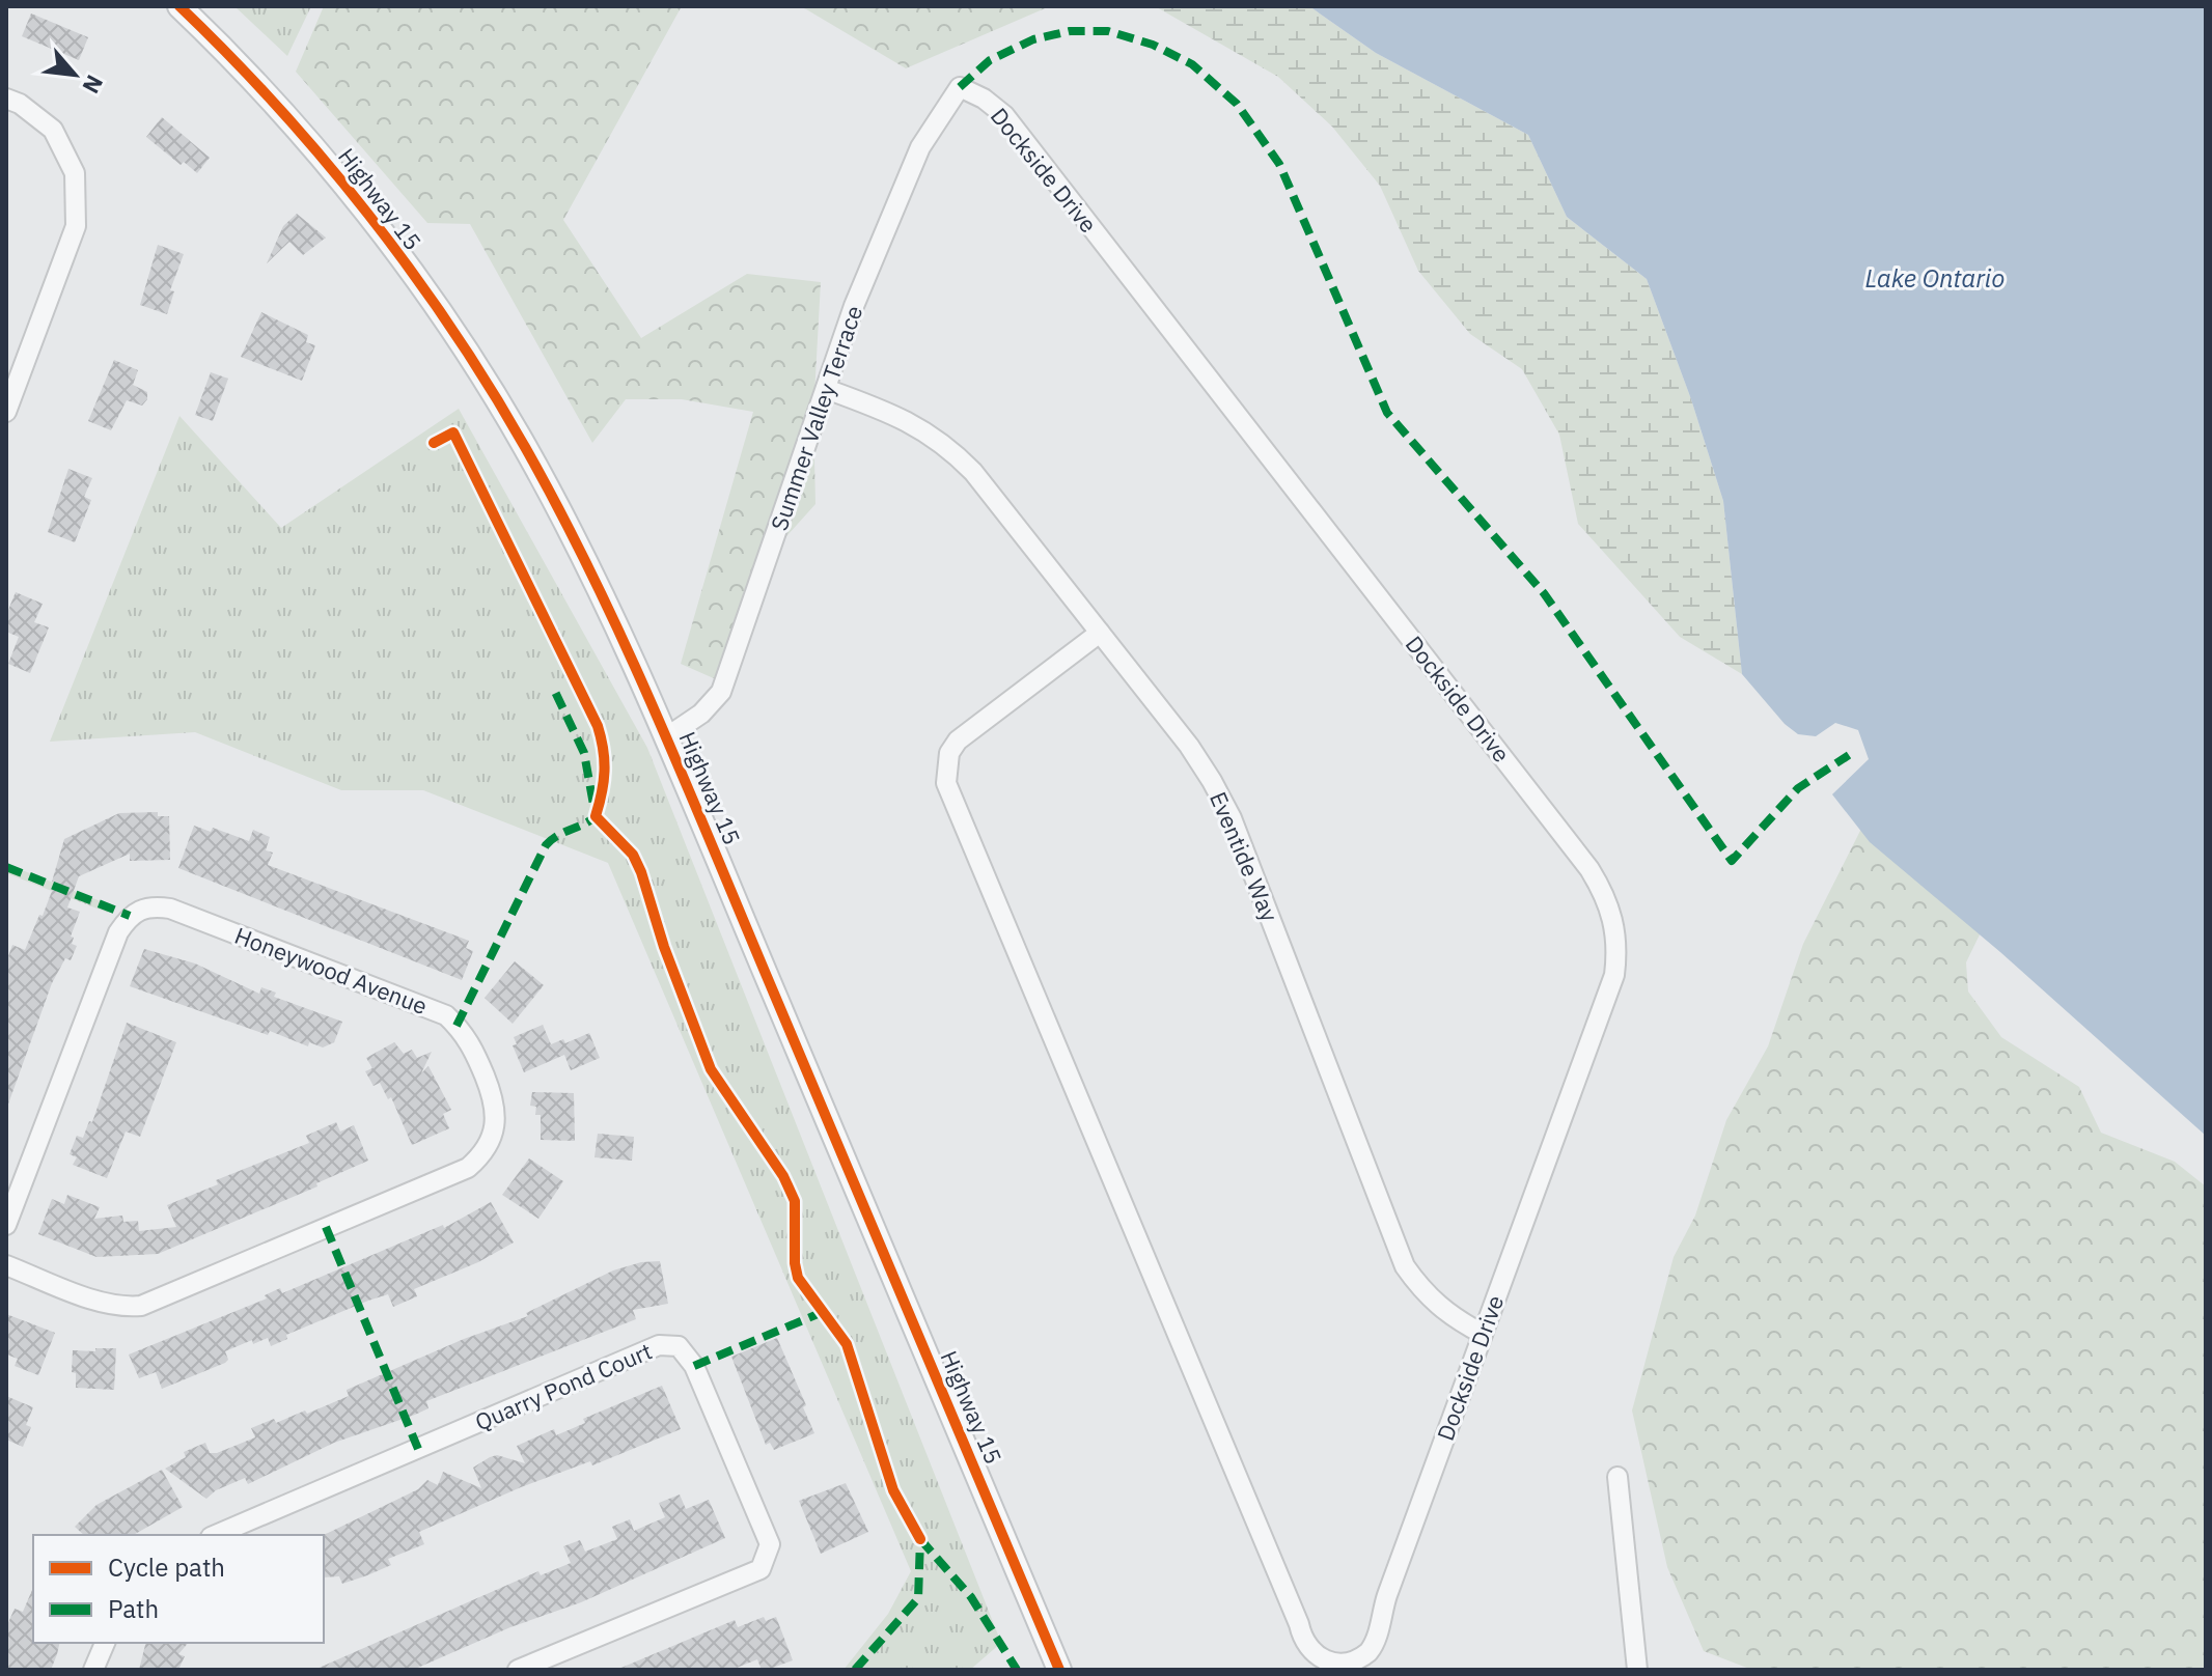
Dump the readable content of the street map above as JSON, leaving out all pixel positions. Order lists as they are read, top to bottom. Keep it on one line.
{"streets":{"main road":["Highway 15"],"street":["Dockside Drive","Summer Valley Terrace","Eventide Way","Honeywood Avenue","Quarry Pond Court"]},"crossings":[["Dockside Drive","Summer Valley Terrace"],["Dockside Drive","Eventide Way"],["Highway 15","Summer Valley Terrace"],["Summer Valley Terrace","Eventide Way"]],"water":["Lake Ontario"],"legend":["Cycle path","Path"],"north":"bottom right"}
